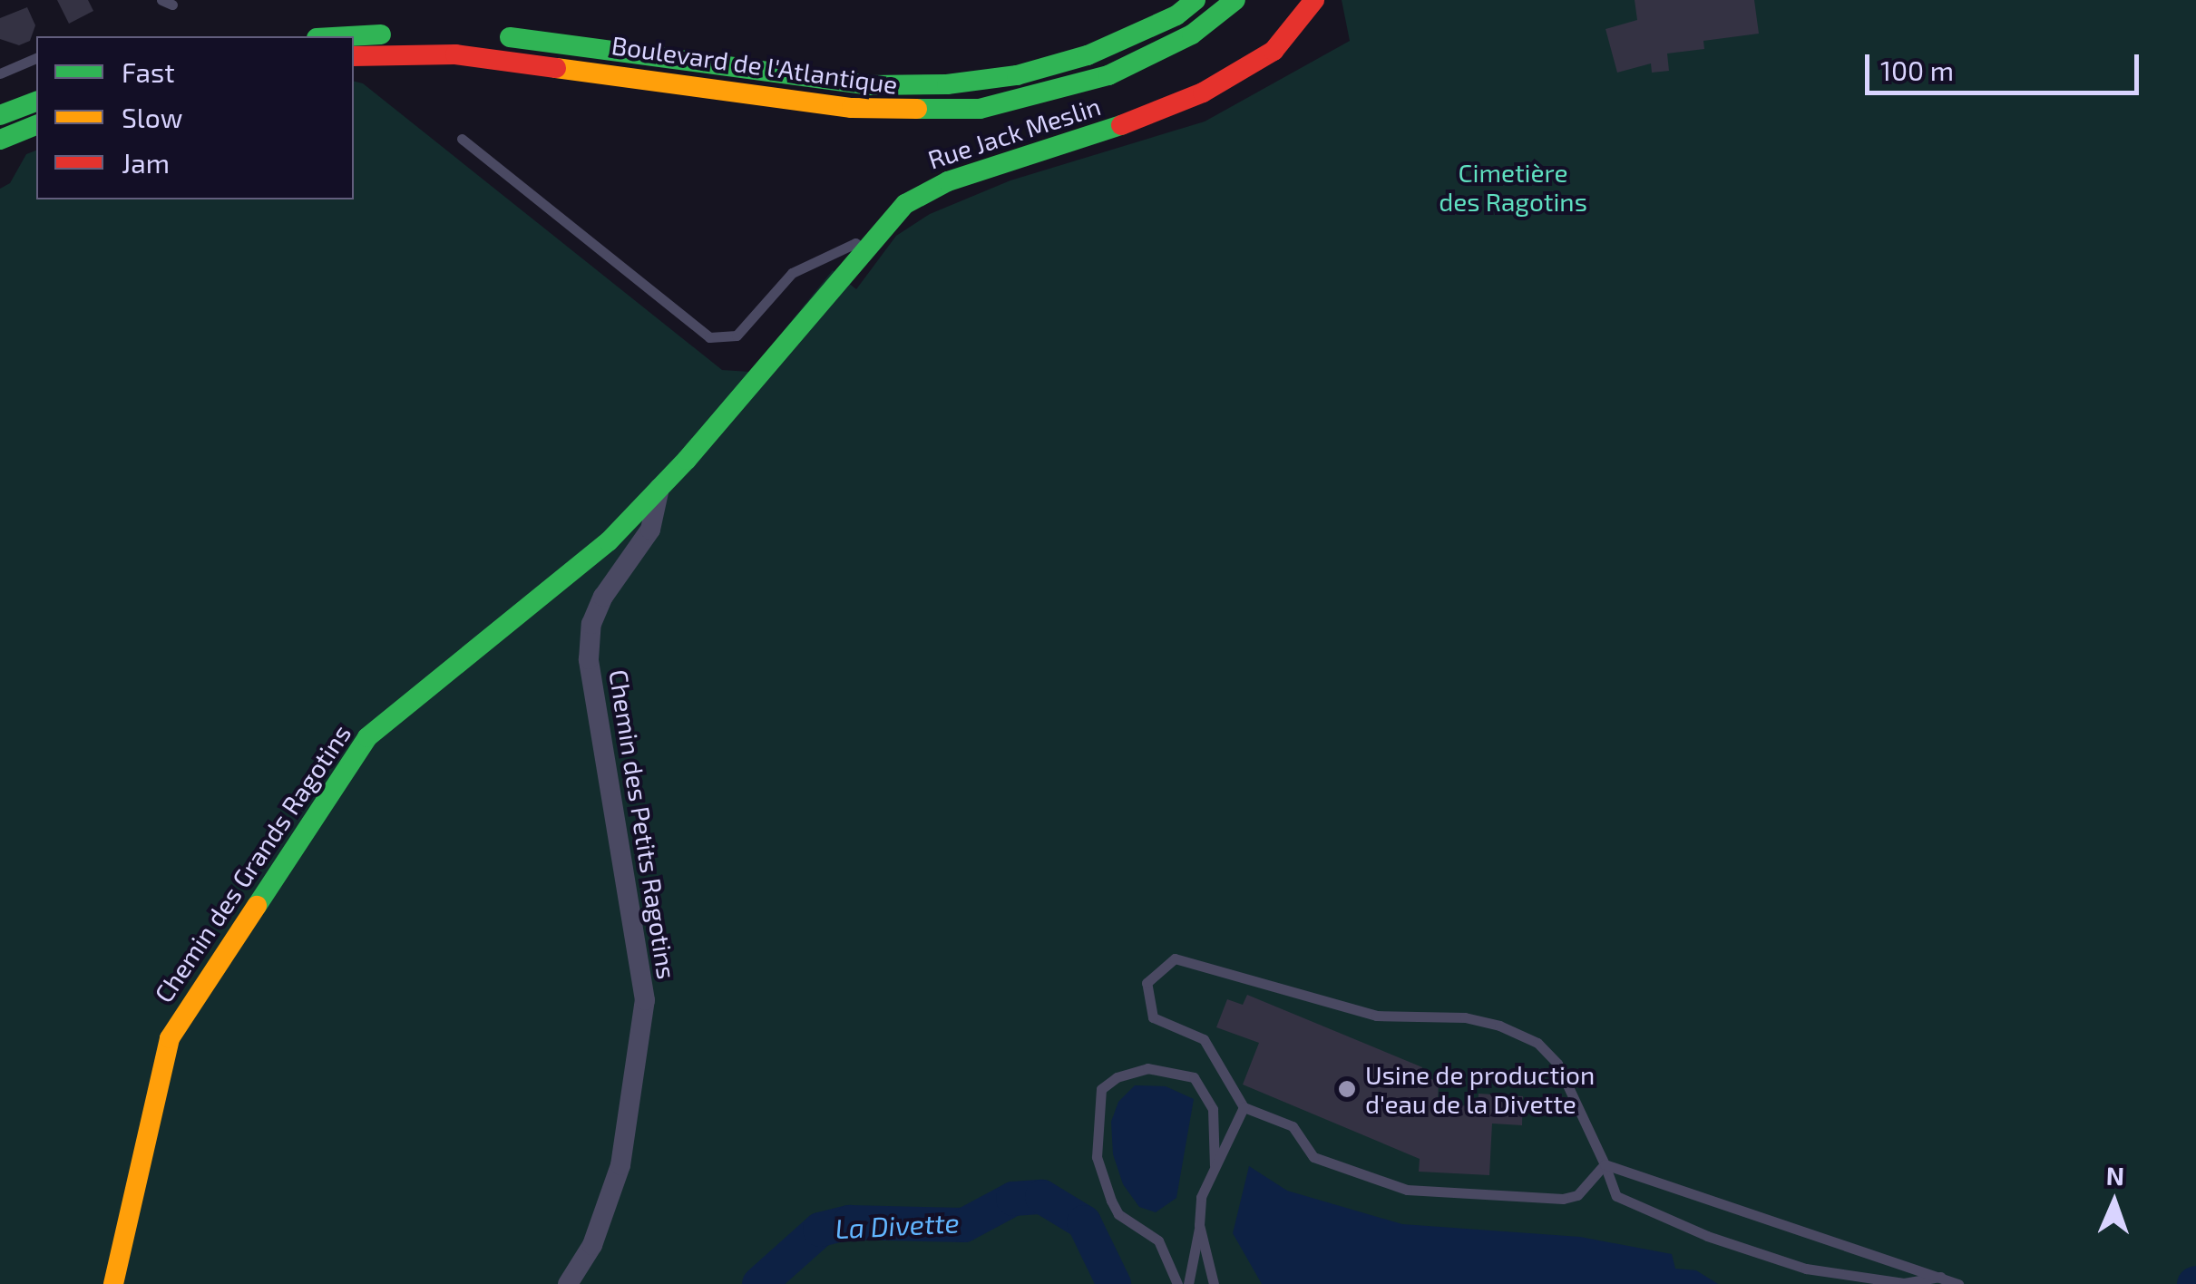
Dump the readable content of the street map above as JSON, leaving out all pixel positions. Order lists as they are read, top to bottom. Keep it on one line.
{"streets":{"main road":["Boulevard de l'Atlantique","Rue Jack Meslin","Chemin des Grands Ragotins"],"street":["Chemin des Petits Ragotins"]},"crossings":[["Rue Jack Meslin","Chemin des Petits Ragotins"],["Rue Jack Meslin","Chemin des Grands Ragotins"],["Chemin des Petits Ragotins","Chemin des Grands Ragotins"]],"water":["La Divette"],"parks":["Cimetière des Ragotins"],"places":["Usine de production d'eau de la Divette"],"legend":["Fast","Slow","Jam"],"scale_bar":"100 m","north":"top"}
